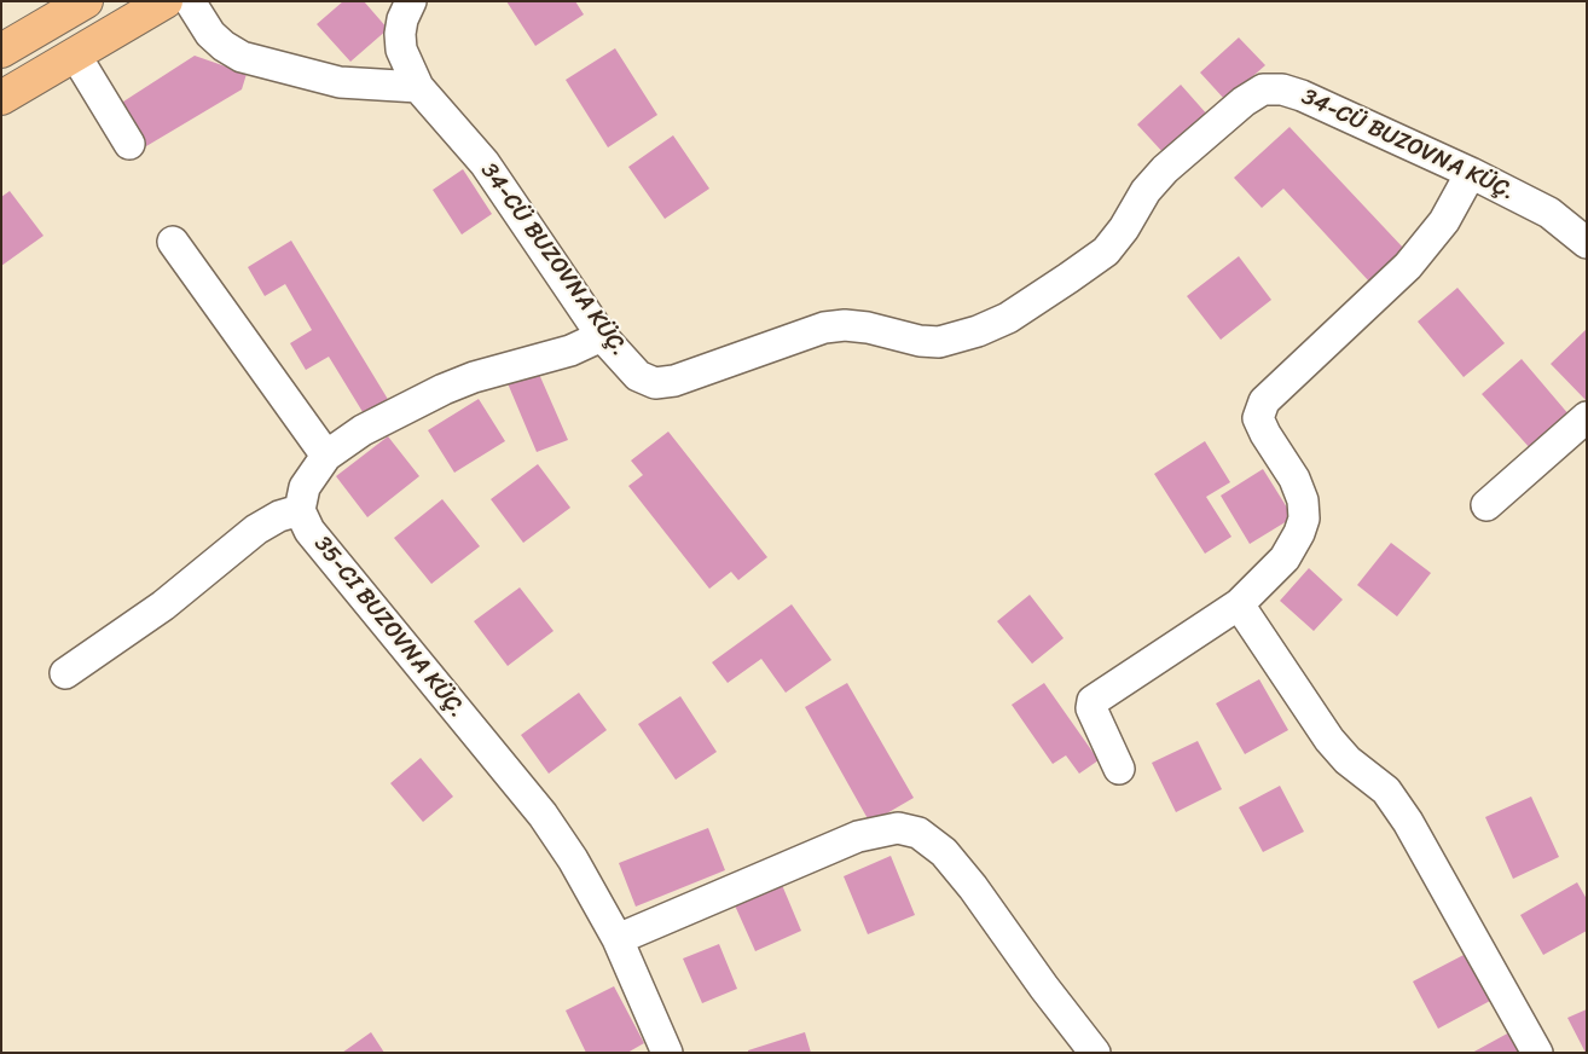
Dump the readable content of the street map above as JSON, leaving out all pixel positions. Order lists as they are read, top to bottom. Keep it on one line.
{"streets":{"street":["34-CÜ BUZOVNA KÜÇ.","35-CI BUZOVNA KÜÇ."]}}
